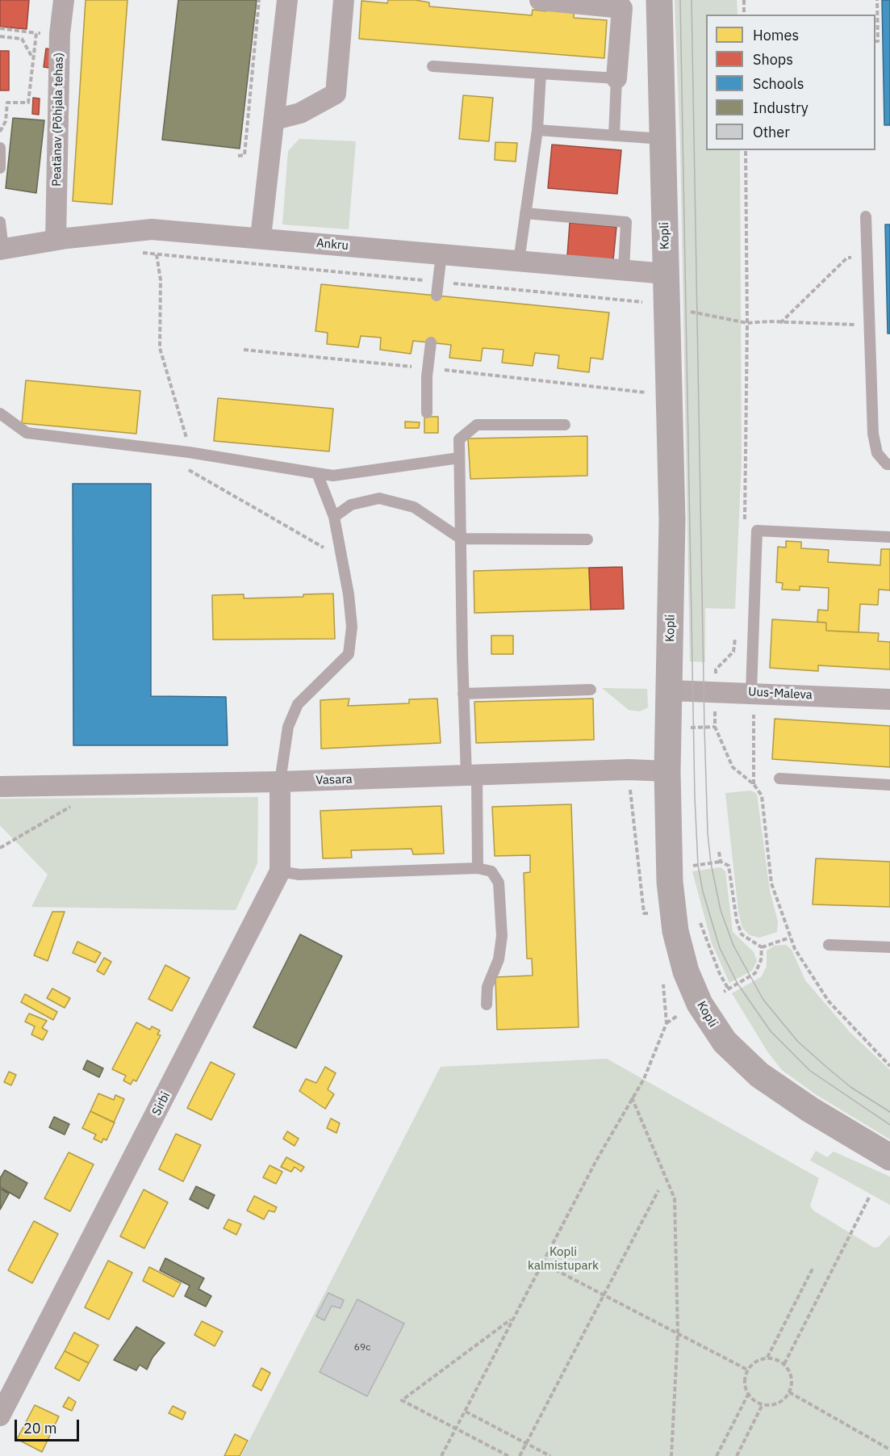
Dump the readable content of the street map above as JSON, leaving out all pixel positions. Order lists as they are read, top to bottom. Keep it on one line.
{"streets":{"street":["Peatänav (Põhjala tehas)","Kopli","Ankru","Uus-Maleva","Vasara","Sirbi"]},"crossings":[["Peatänav (Põhjala tehas)","Ankru"],["Kopli","Ankru"],["Kopli","Uus-Maleva"],["Kopli","Vasara"],["Vasara","Sirbi"]],"parks":["Kopli kalmistupark"],"house_numbers":["69c"],"legend":["Homes","Shops","Schools","Industry","Other"],"scale_bar":"20 m"}
